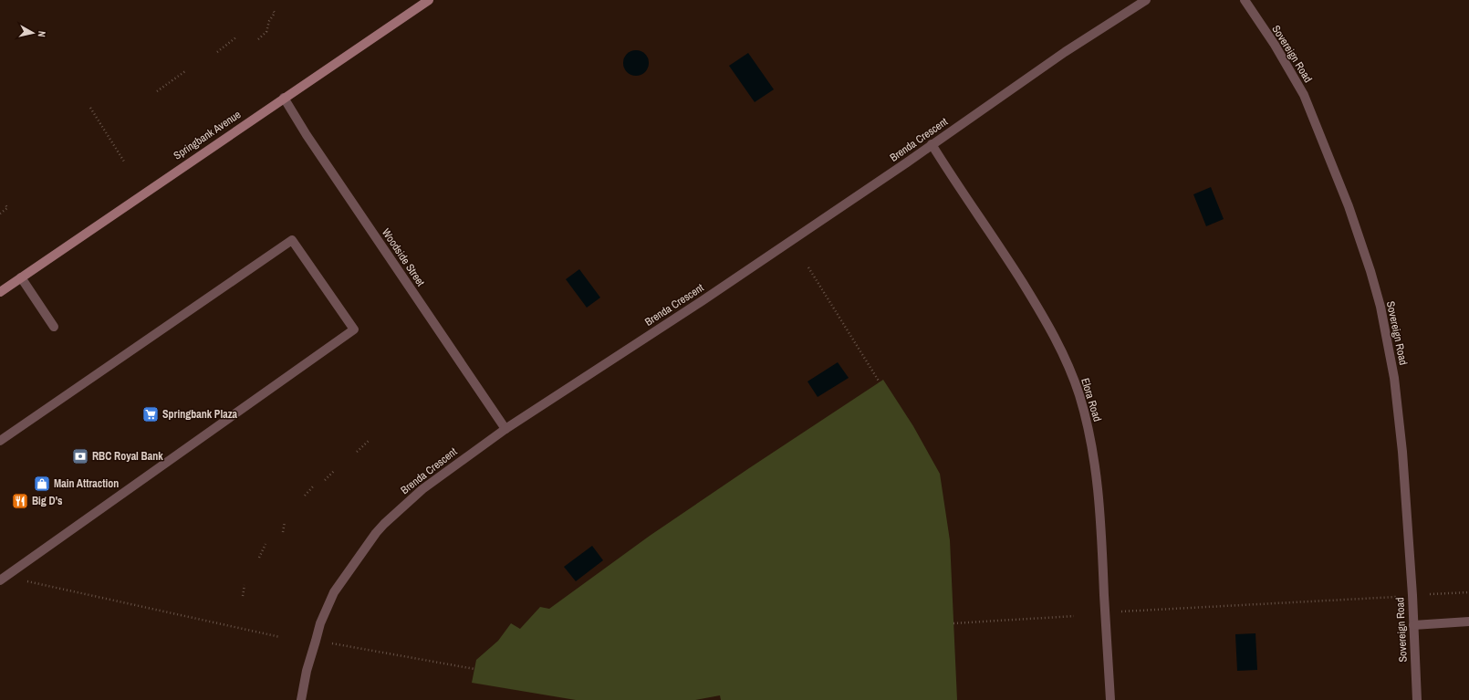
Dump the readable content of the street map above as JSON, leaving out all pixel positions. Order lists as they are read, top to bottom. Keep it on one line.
{"streets":{"main road":["Springbank Avenue"],"street":["Sovereign Road","Brenda Crescent","Woodside Street","Elora Road"]},"crossings":[["Springbank Avenue","Woodside Street"],["Brenda Crescent","Woodside Street"],["Brenda Crescent","Elora Road"]],"places":{"supermarket":["Springbank Plaza"],"bank":["RBC Royal Bank"],"shop":["Main Attraction"],"restaurant":["Big D's"]},"north":"right"}
